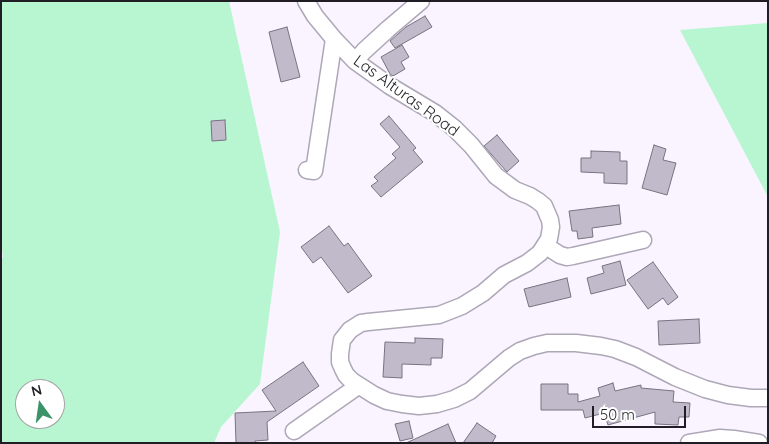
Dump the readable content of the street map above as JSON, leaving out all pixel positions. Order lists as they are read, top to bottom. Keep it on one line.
{"streets":{"street":["Las Alturas Road"]},"scale_bar":"50 m","north":"top"}
